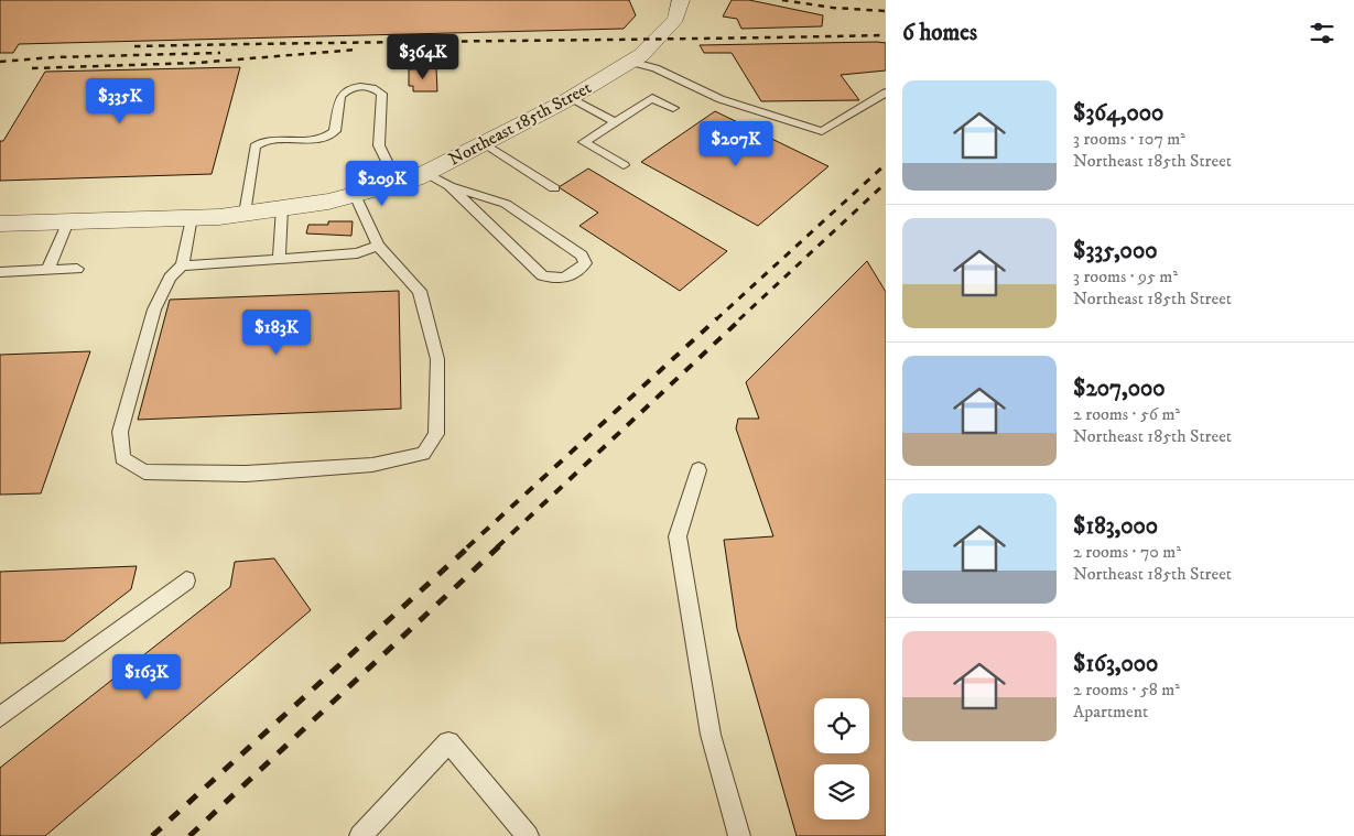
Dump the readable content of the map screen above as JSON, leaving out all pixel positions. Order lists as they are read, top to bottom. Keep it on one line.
{"streets":{"street":["Northeast 185th Street"]},"page":{"heading":"6 homes","price":["$364K","$335K","$207K","$209K","$183K","$163K"],"list":[{"name":"$364,000","note":"3 rooms · 107 m² · Northeast 185th Street"},{"name":"$335,000","note":"3 rooms · 95 m² · Northeast 185th Street"},{"name":"$207,000","note":"2 rooms · 56 m² · Northeast 185th Street"},{"name":"$183,000","note":"2 rooms · 70 m² · Northeast 185th Street"},{"name":"$163,000","note":"2 rooms · 58 m² · Apartment"}]}}
